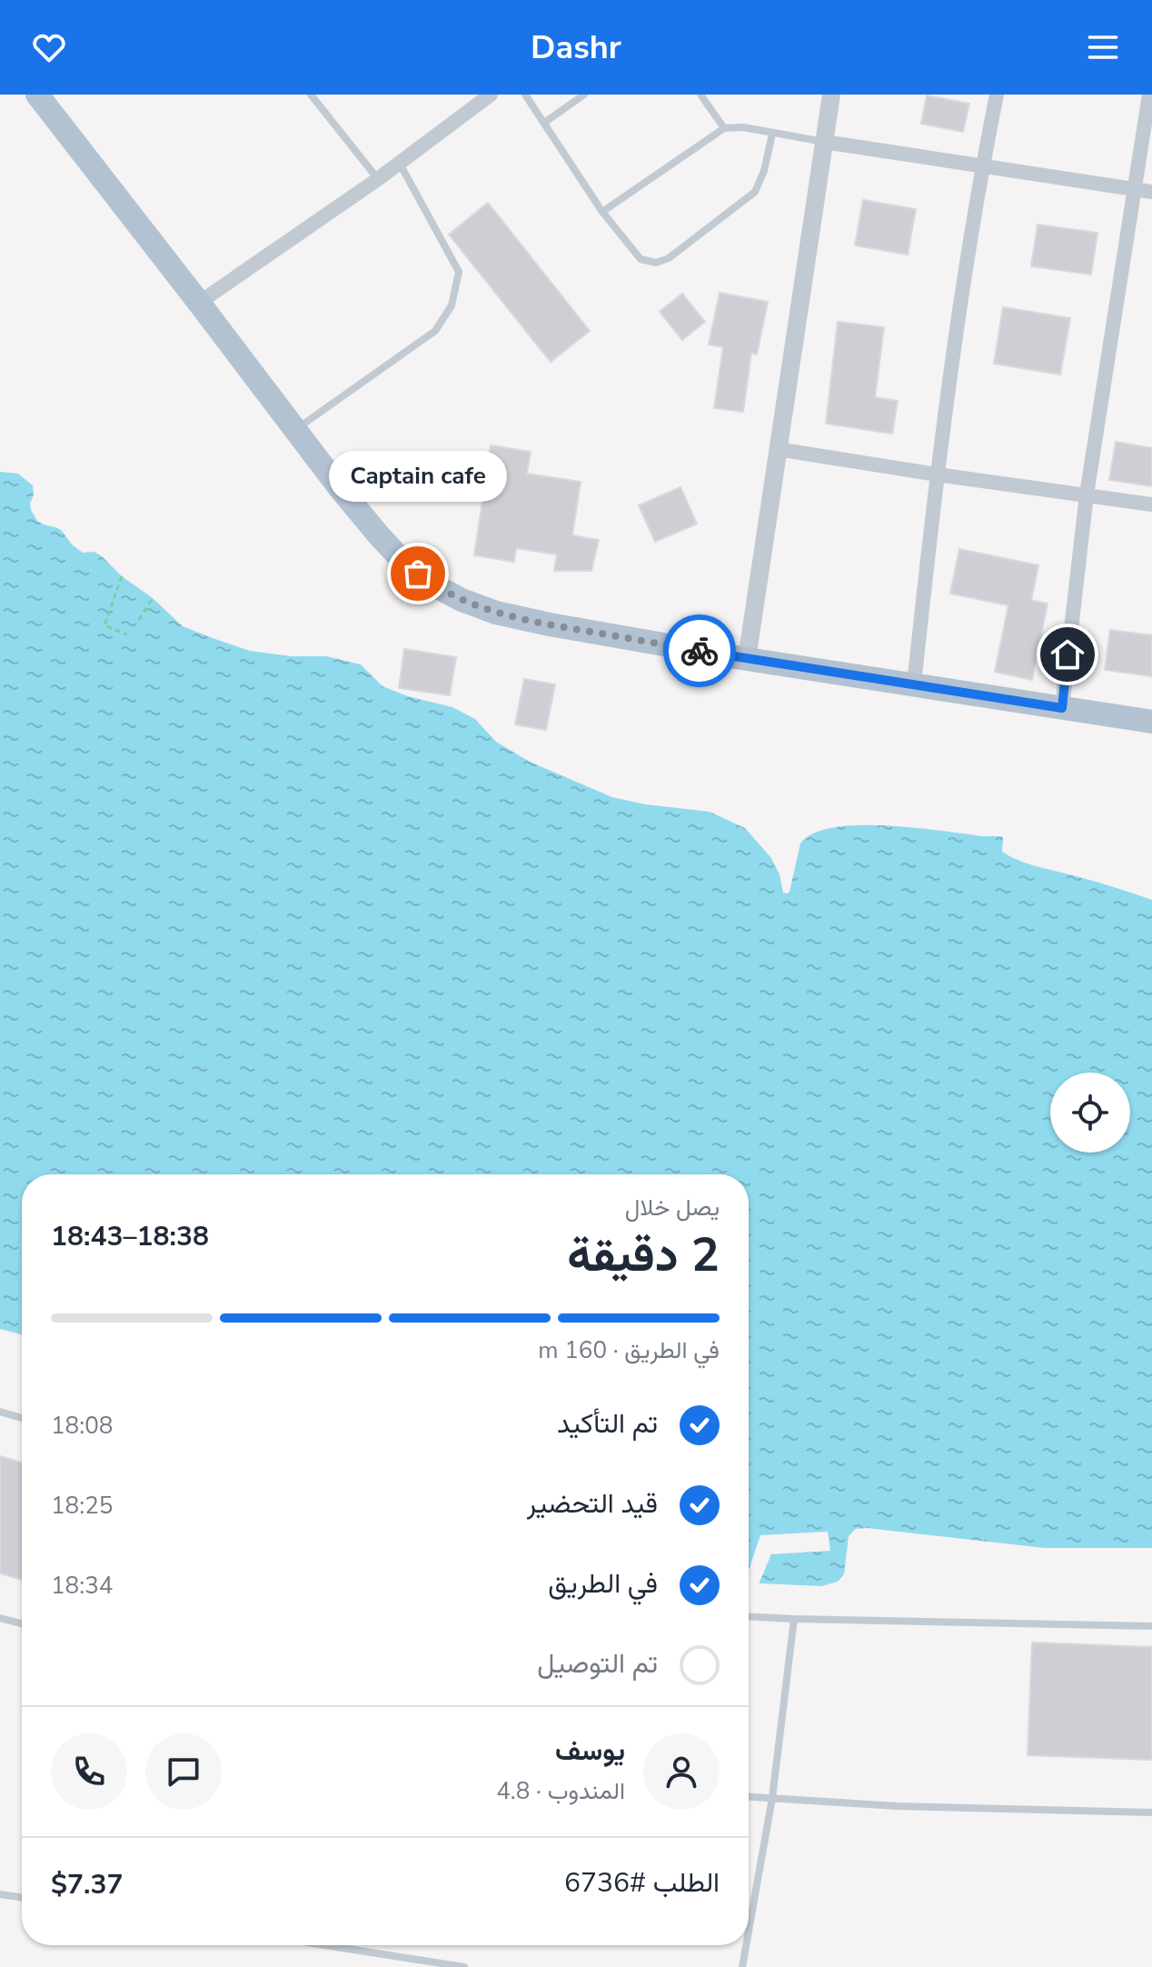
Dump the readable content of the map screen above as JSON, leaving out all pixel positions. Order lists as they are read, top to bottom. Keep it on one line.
{"places":["Captain cafe"],"page":{"header":"Dashr","bubble":"Captain cafe","heading":["2 دقيقة","يصل خلال","18:38–18:43"],"panel":["يوسف","المندوب · 4.8","الطلب #6736","$7.37"],"bar":"في الطريق · 160 m","list":[["تم التأكيد","18:08"],["قيد التحضير","18:25"],["في الطريق","18:34"],"تم التوصيل"]}}
